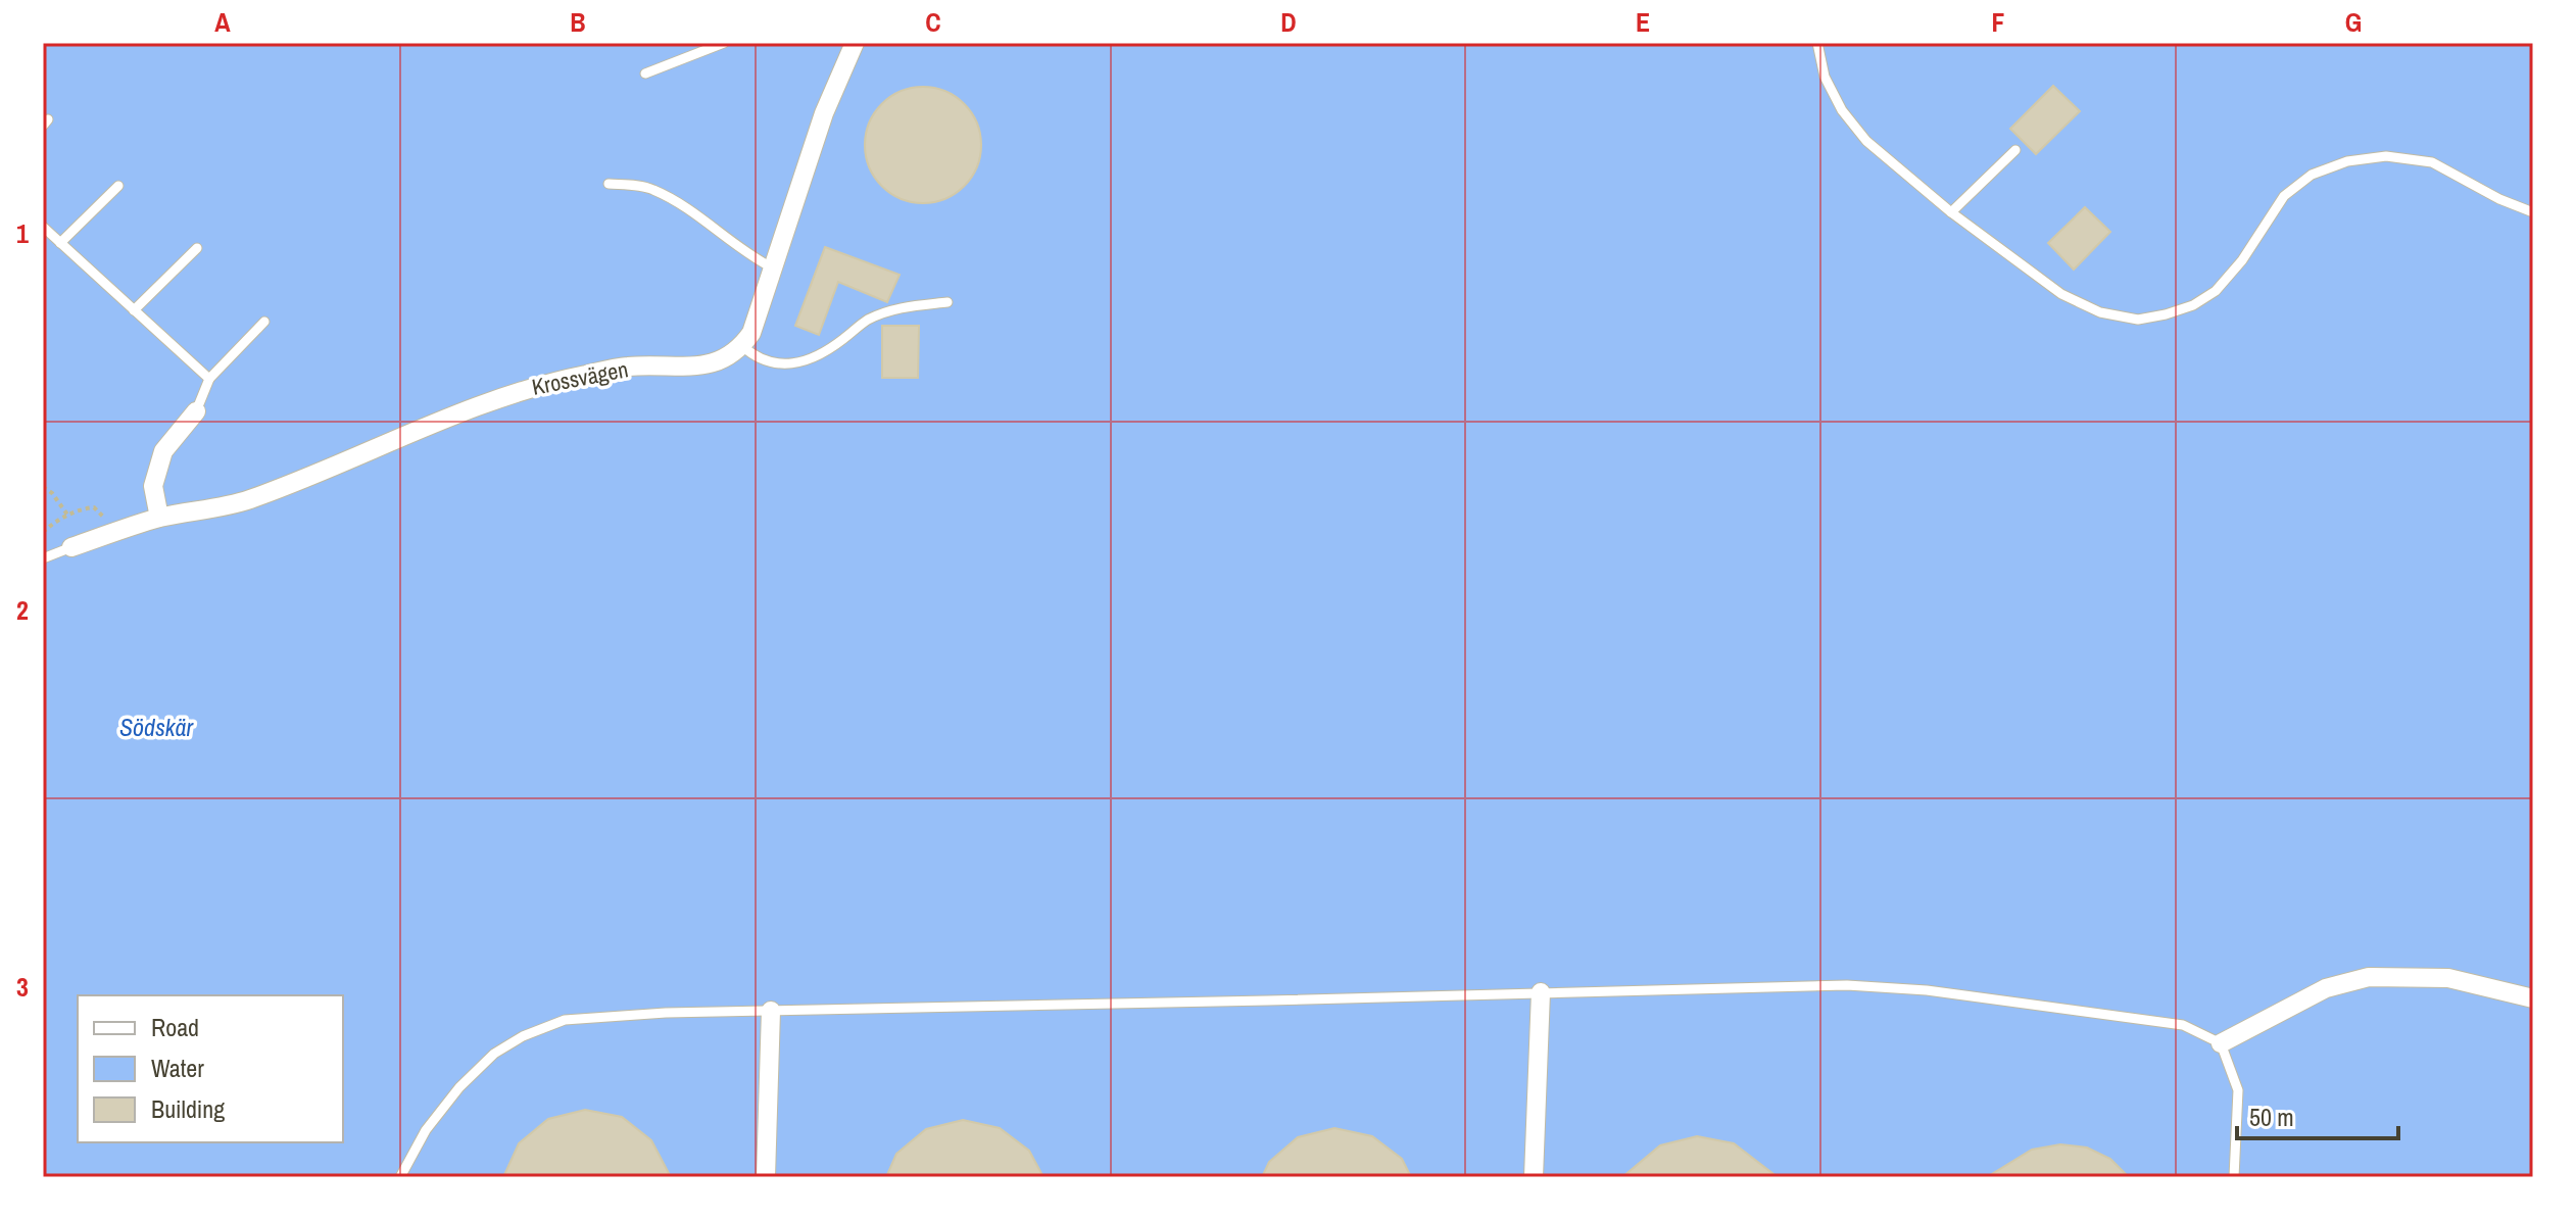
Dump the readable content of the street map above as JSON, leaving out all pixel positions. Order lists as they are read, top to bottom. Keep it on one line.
{"streets":{"street":["Krossvägen"]},"water":["Södskär"],"legend":["Road","Water","Building"],"scale_bar":"50 m","grid":{"columns":["A","B","C","D","E","F","G"],"rows":["1","2","3"]}}
